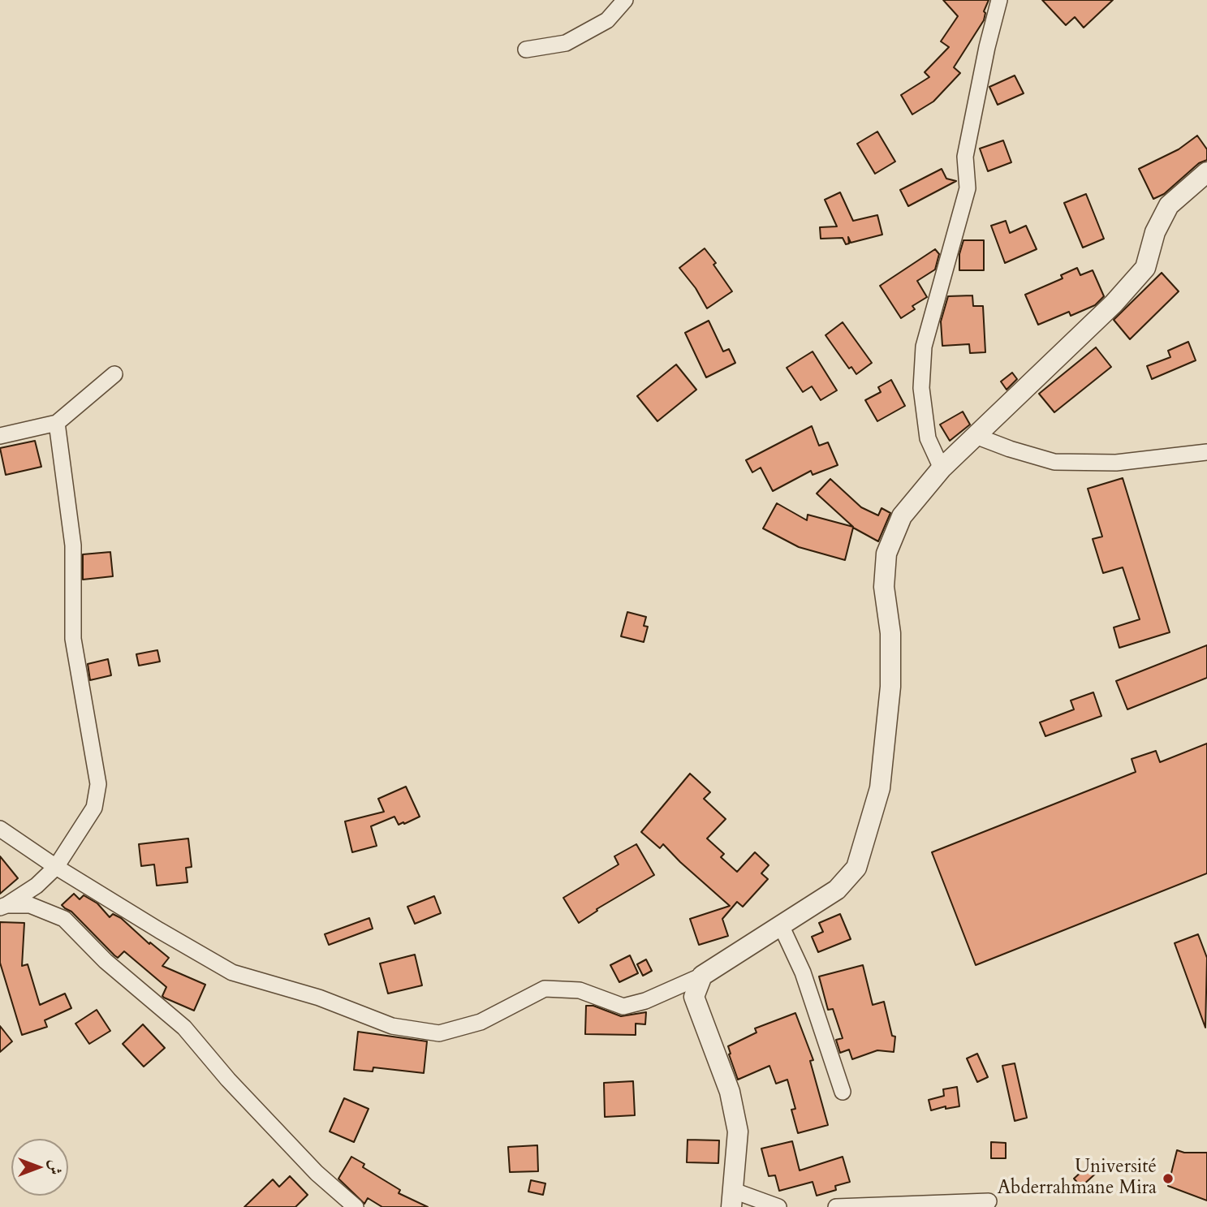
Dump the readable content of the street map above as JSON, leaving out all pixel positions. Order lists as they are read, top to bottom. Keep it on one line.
{"places":["Université Abderrahmane Mira"],"north":"right"}
